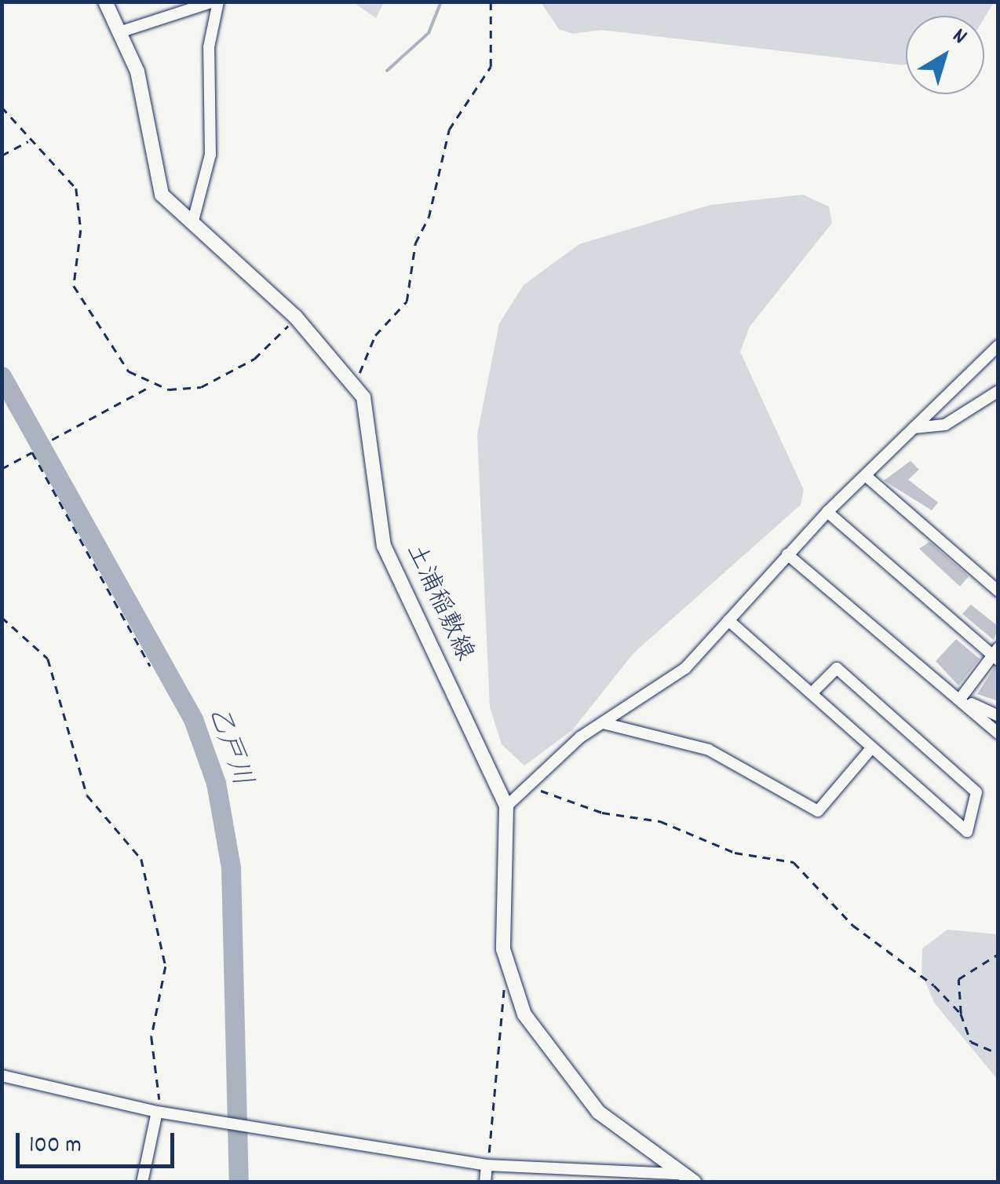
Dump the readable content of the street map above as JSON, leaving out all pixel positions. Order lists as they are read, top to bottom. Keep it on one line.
{"streets":{"main road":["土浦稲敷線"]},"water":["乙戸川"],"scale_bar":"100 m","north":"top right"}
